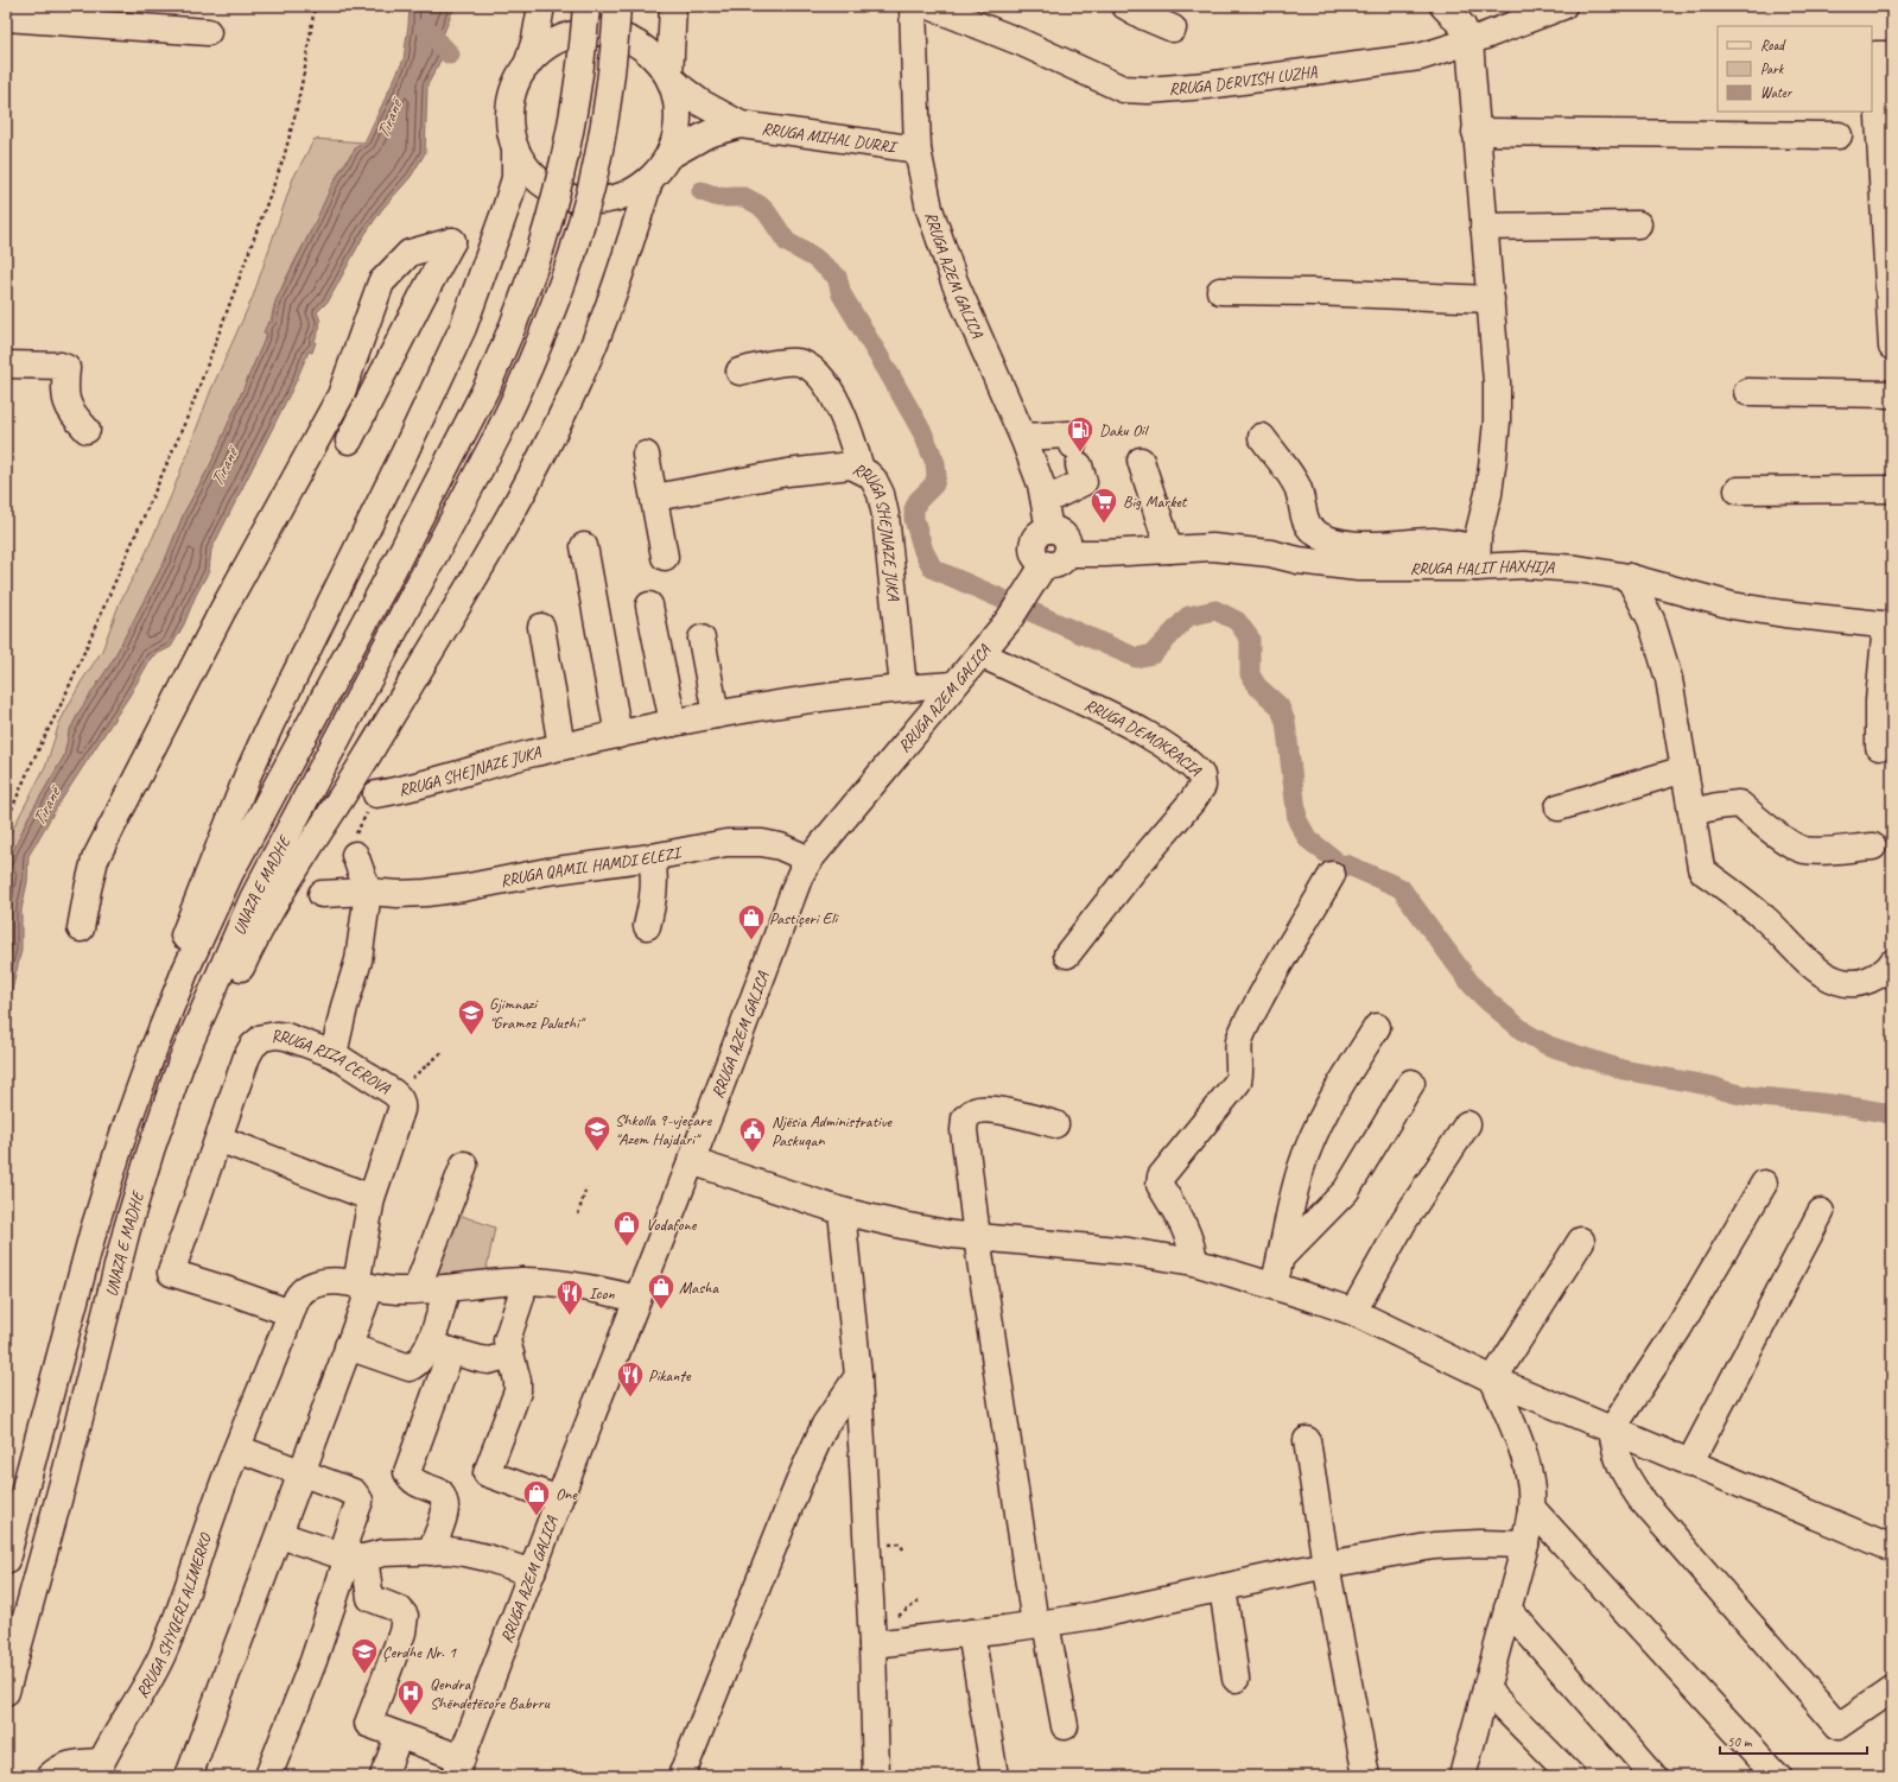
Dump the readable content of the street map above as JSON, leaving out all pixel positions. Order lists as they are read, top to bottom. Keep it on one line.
{"streets":{"main road":["RRUGA DERVISH LUZHA","RRUGA MIHAL DURRI","RRUGA AZEM GALICA","RRUGA SHEJNAZE JUKA","RRUGA HALIT HAXHIJA","RRUGA DEMOKRACIA","RRUGA QAMIL HAMDI ELEZI","UNAZA E MADHE","RRUGA RIZA CEROVA","RRUGA SHYQERI ALIMERKO"]},"crossings":[["RRUGA MIHAL DURRI","RRUGA AZEM GALICA"],["RRUGA AZEM GALICA","RRUGA SHEJNAZE JUKA"],["RRUGA AZEM GALICA","RRUGA HALIT HAXHIJA"],["RRUGA AZEM GALICA","RRUGA DEMOKRACIA"],["RRUGA AZEM GALICA","RRUGA QAMIL HAMDI ELEZI"],["RRUGA RIZA CEROVA","RRUGA SHYQERI ALIMERKO"]],"water":["Tiranë"],"places":{"fuel station":["Daku Oil"],"supermarket":["Big Market"],"shop":["Pastiçeri Eli","Vodafone","Masha","One"],"school or university":["Gjimnazi \"Gramoz Palushi\"","Shkolla 9-vjeçare \"Azem Hajdari\"","Çerdhe Nr. 1"],"public building":["Njësia Administrative Paskuqan"],"restaurant":["Icon","Pikante"],"hospital":["Qendra Shëndetësore Babrru"]},"legend":["Road","Park","Water"],"scale_bar":"50 m"}
